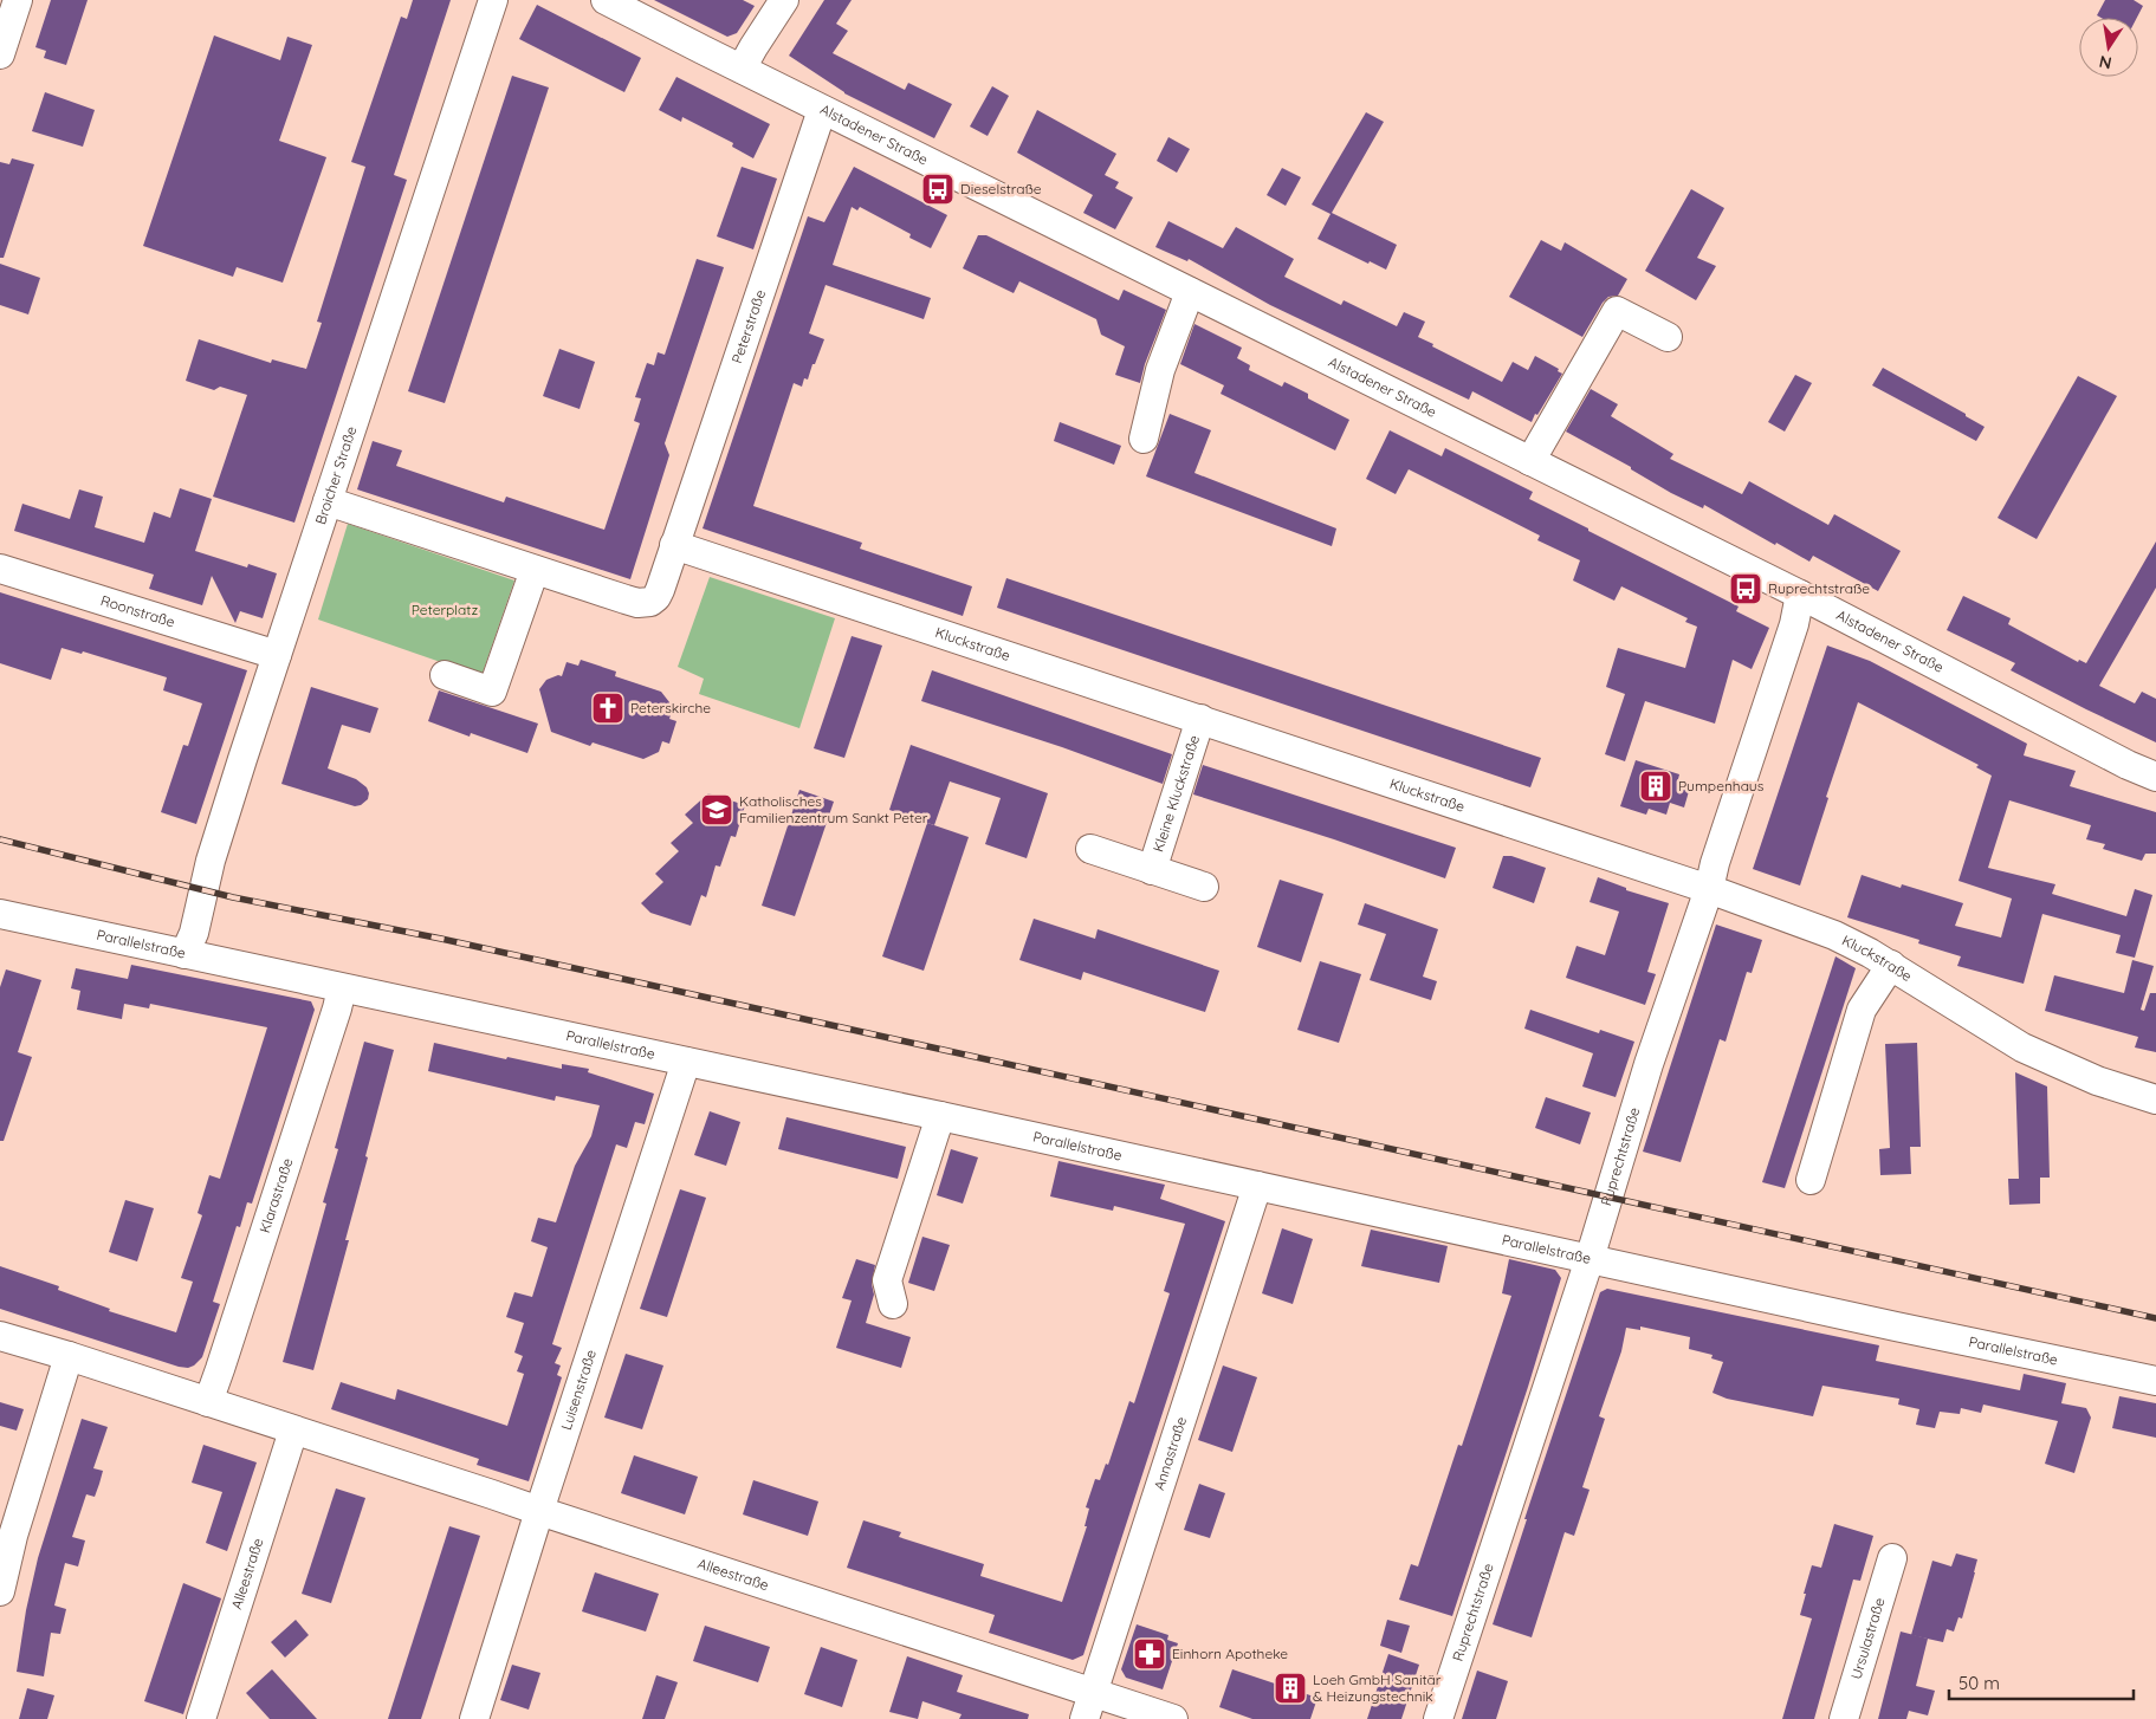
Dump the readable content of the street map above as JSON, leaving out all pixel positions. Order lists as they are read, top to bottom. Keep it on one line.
{"streets":{"street":["Alstadener Straße","Peterstraße","Broicher Straße","Roonstraße","Kluckstraße","Kleine Kluckstraße","Parallelstraße","Ruprechtstraße","Klarastraße","Luisenstraße","Annastraße","Alleestraße","Ursulastraße"]},"crossings":[["Alstadener Straße","Peterstraße"],["Alstadener Straße","Ruprechtstraße"],["Peterstraße","Kluckstraße"],["Broicher Straße","Roonstraße"],["Broicher Straße","Parallelstraße"],["Kluckstraße","Kleine Kluckstraße"],["Kluckstraße","Ruprechtstraße"],["Parallelstraße","Ruprechtstraße"],["Parallelstraße","Klarastraße"],["Parallelstraße","Luisenstraße"],["Parallelstraße","Annastraße"],["Klarastraße","Alleestraße"],["Luisenstraße","Alleestraße"],["Annastraße","Alleestraße"]],"parks":["Peterplatz"],"places":{"bus stop":["Dieselstraße","Ruprechtstraße"],"church":["Peterskirche"],"building":["Pumpenhaus","Loeh GmbH Sanitär & Heizungstechnik"],"school or university":["Katholisches Familienzentrum Sankt Peter"],"pharmacy":["Einhorn Apotheke"]},"scale_bar":"50 m","north":"bottom"}
